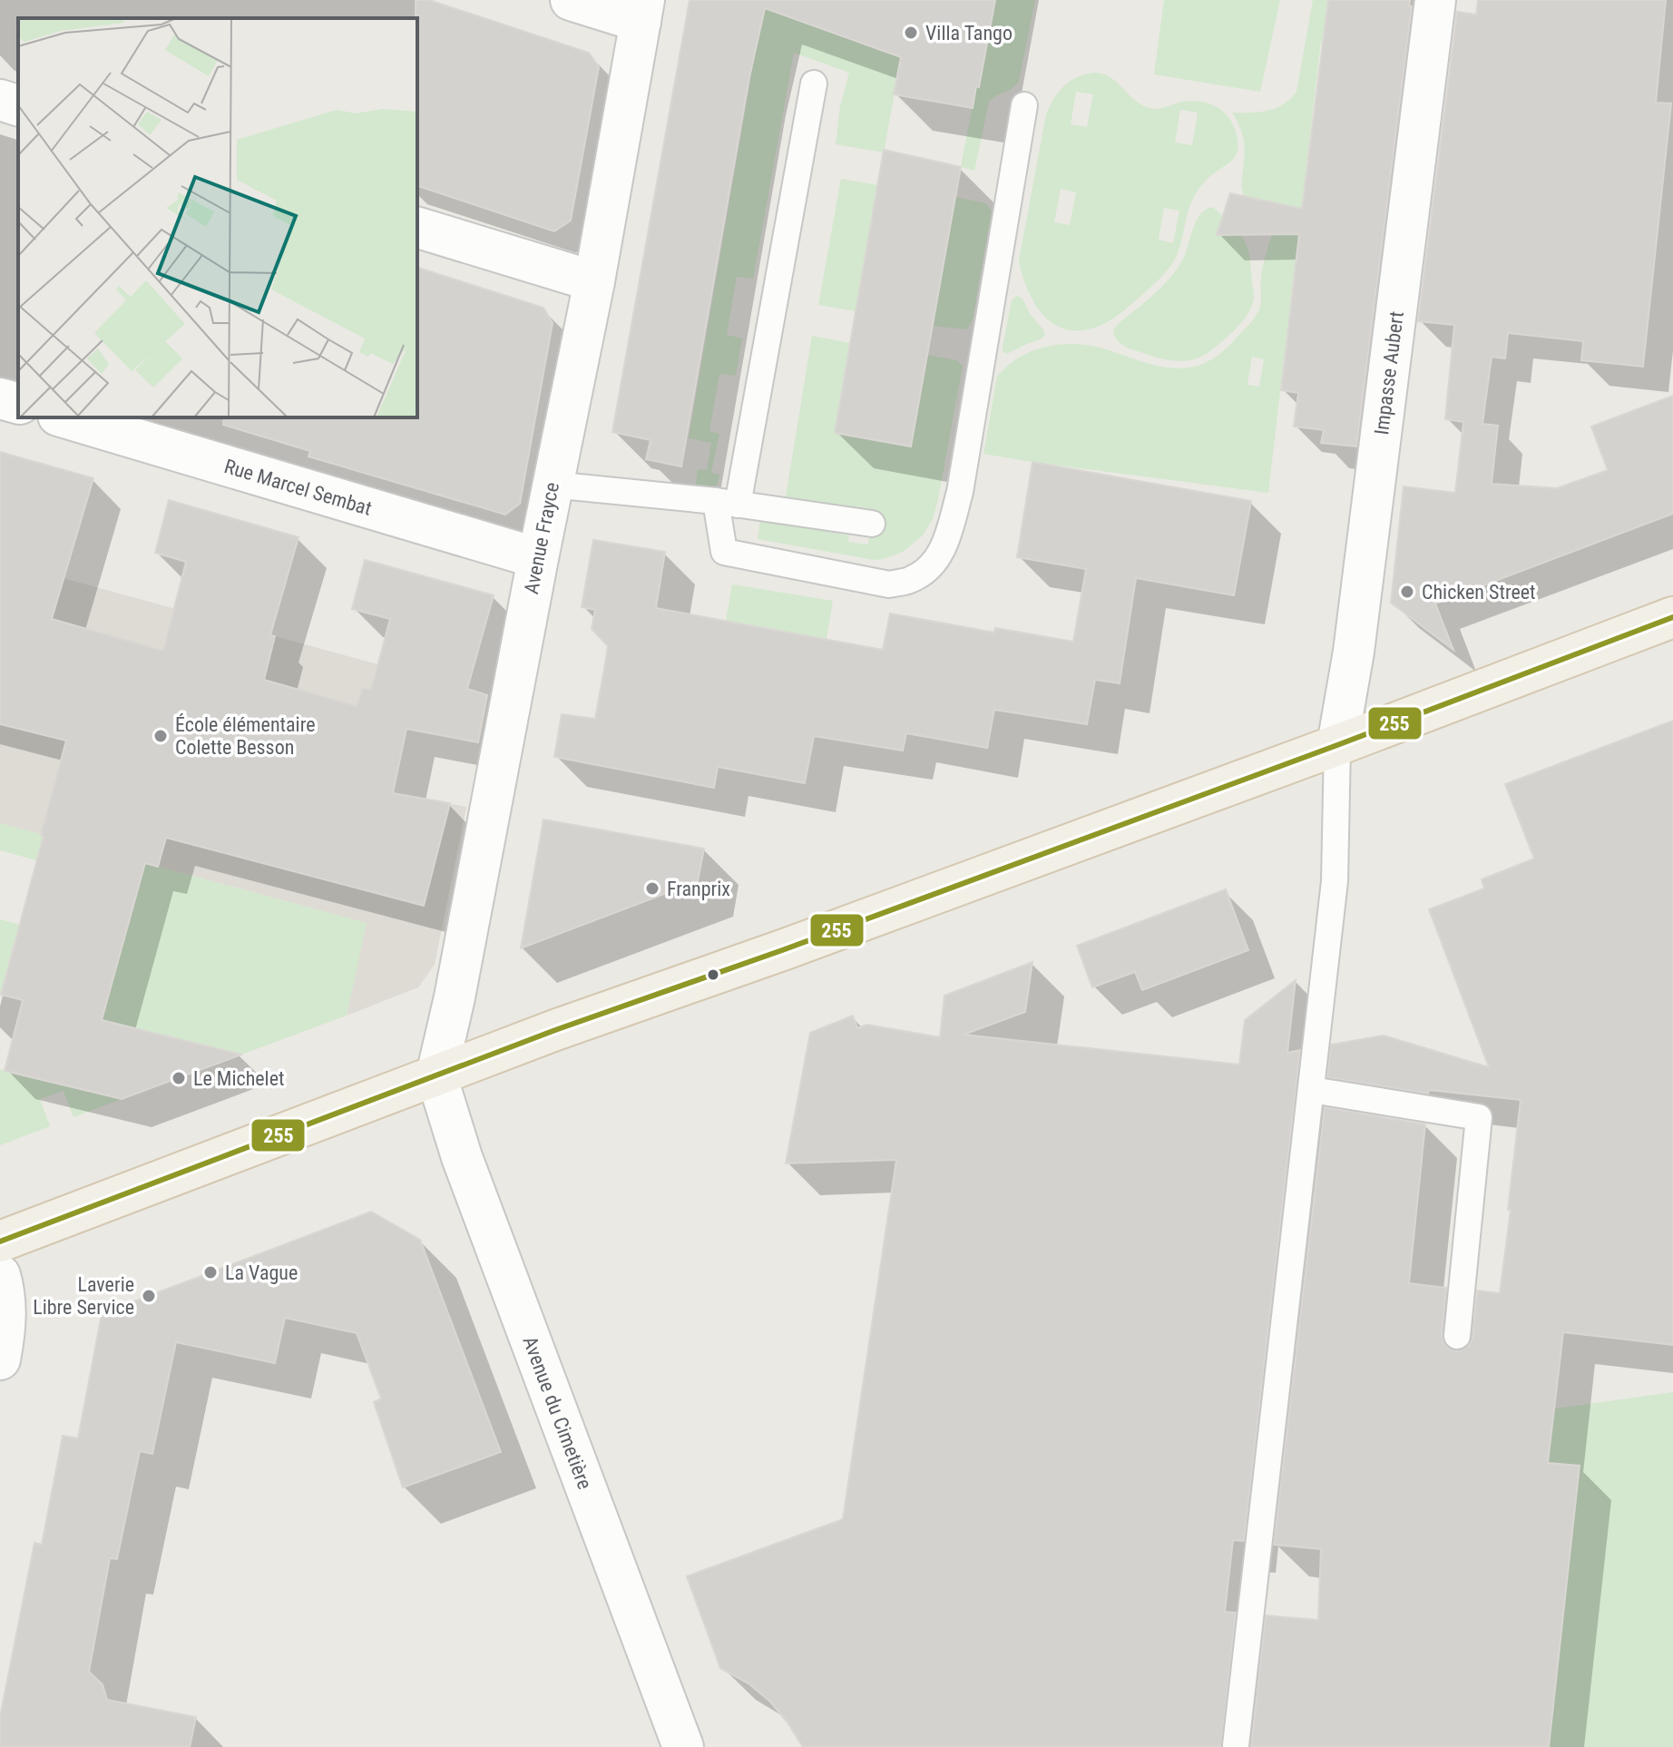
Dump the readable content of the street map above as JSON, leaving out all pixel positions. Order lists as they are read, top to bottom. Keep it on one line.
{"streets":{"street":["Impasse Aubert","Rue Marcel Sembat","Avenue Frayce","Avenue du Cimetière"]},"crossings":[["Rue Marcel Sembat","Avenue Frayce"],["Avenue Frayce","Avenue du Cimetière"]],"places":["Villa Tango","Chicken Street","École élémentaire Colette Besson","Franprix","Le Michelet","La Vague","Laverie Libre Service"],"lines":["transit line 255"]}
